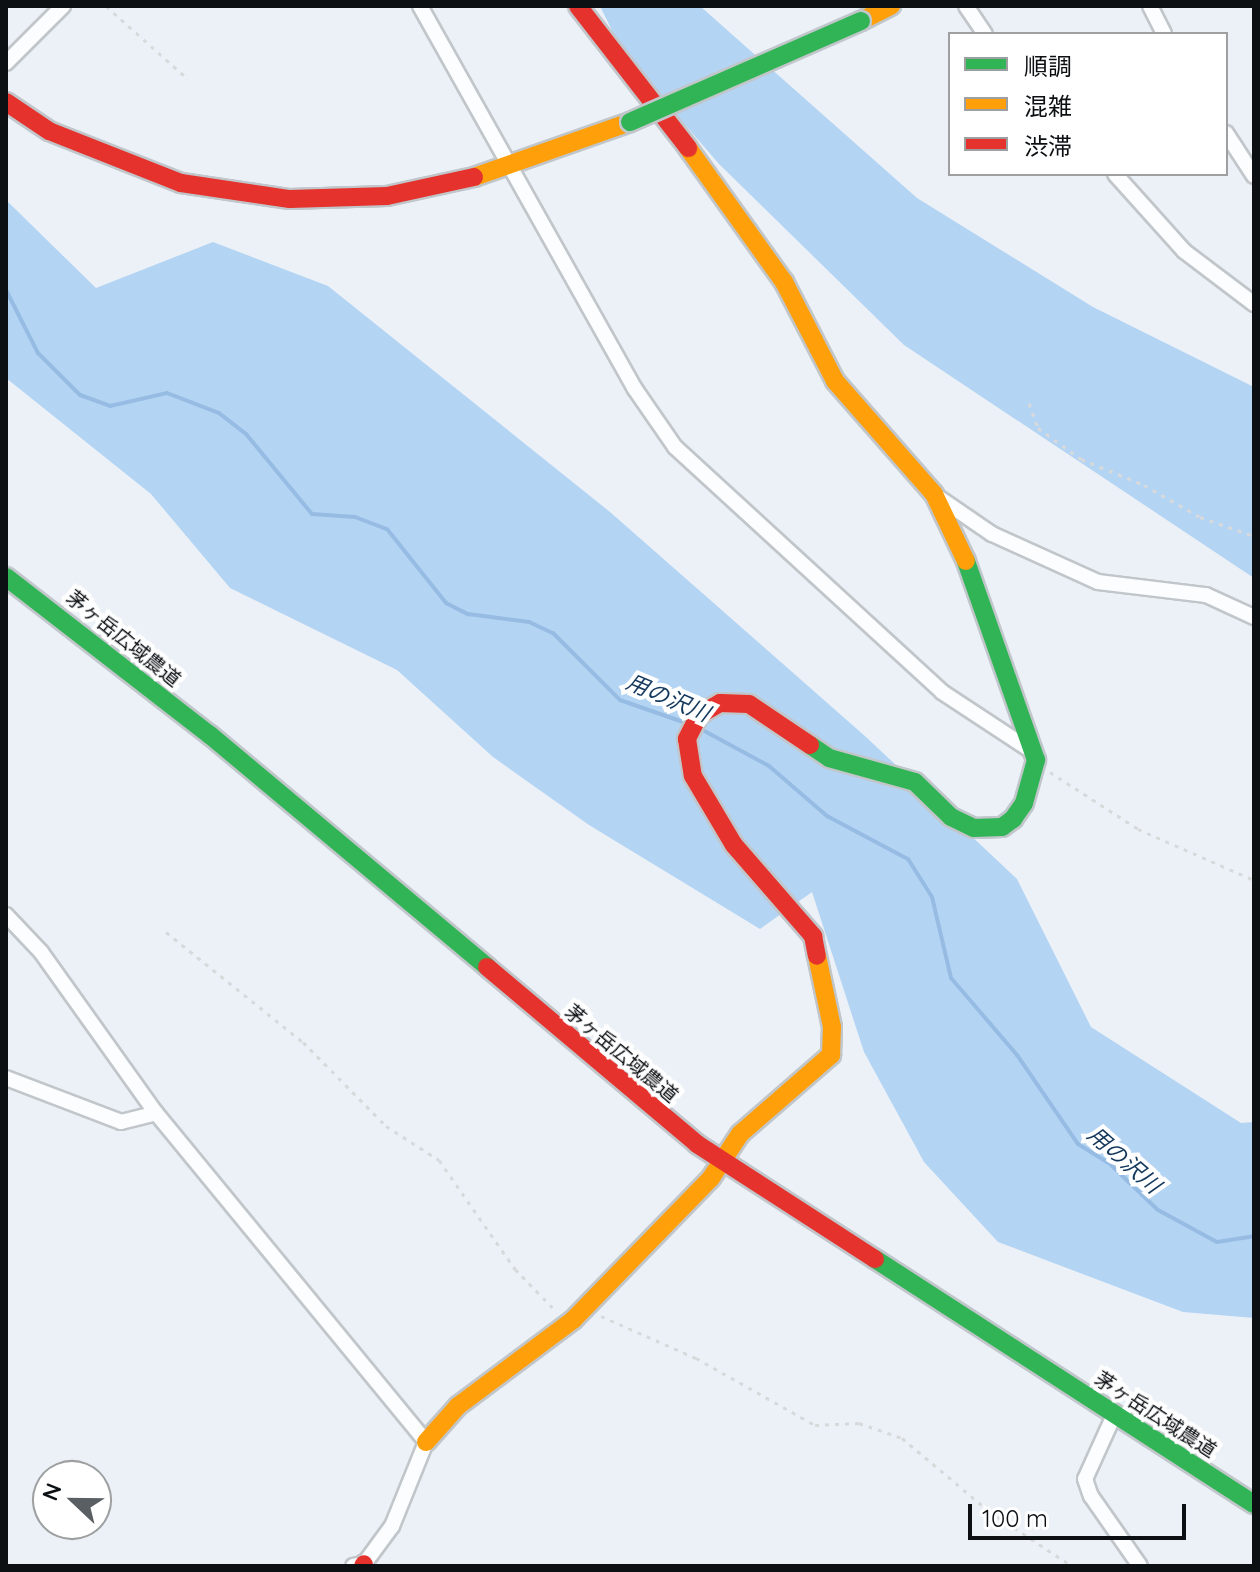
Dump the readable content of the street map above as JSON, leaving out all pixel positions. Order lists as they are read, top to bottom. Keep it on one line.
{"streets":{"street":["茅ヶ岳広域農道"]},"water":["用の沢川"],"legend":["順調","混雑","渋滞"],"scale_bar":"100 m","north":"left"}
